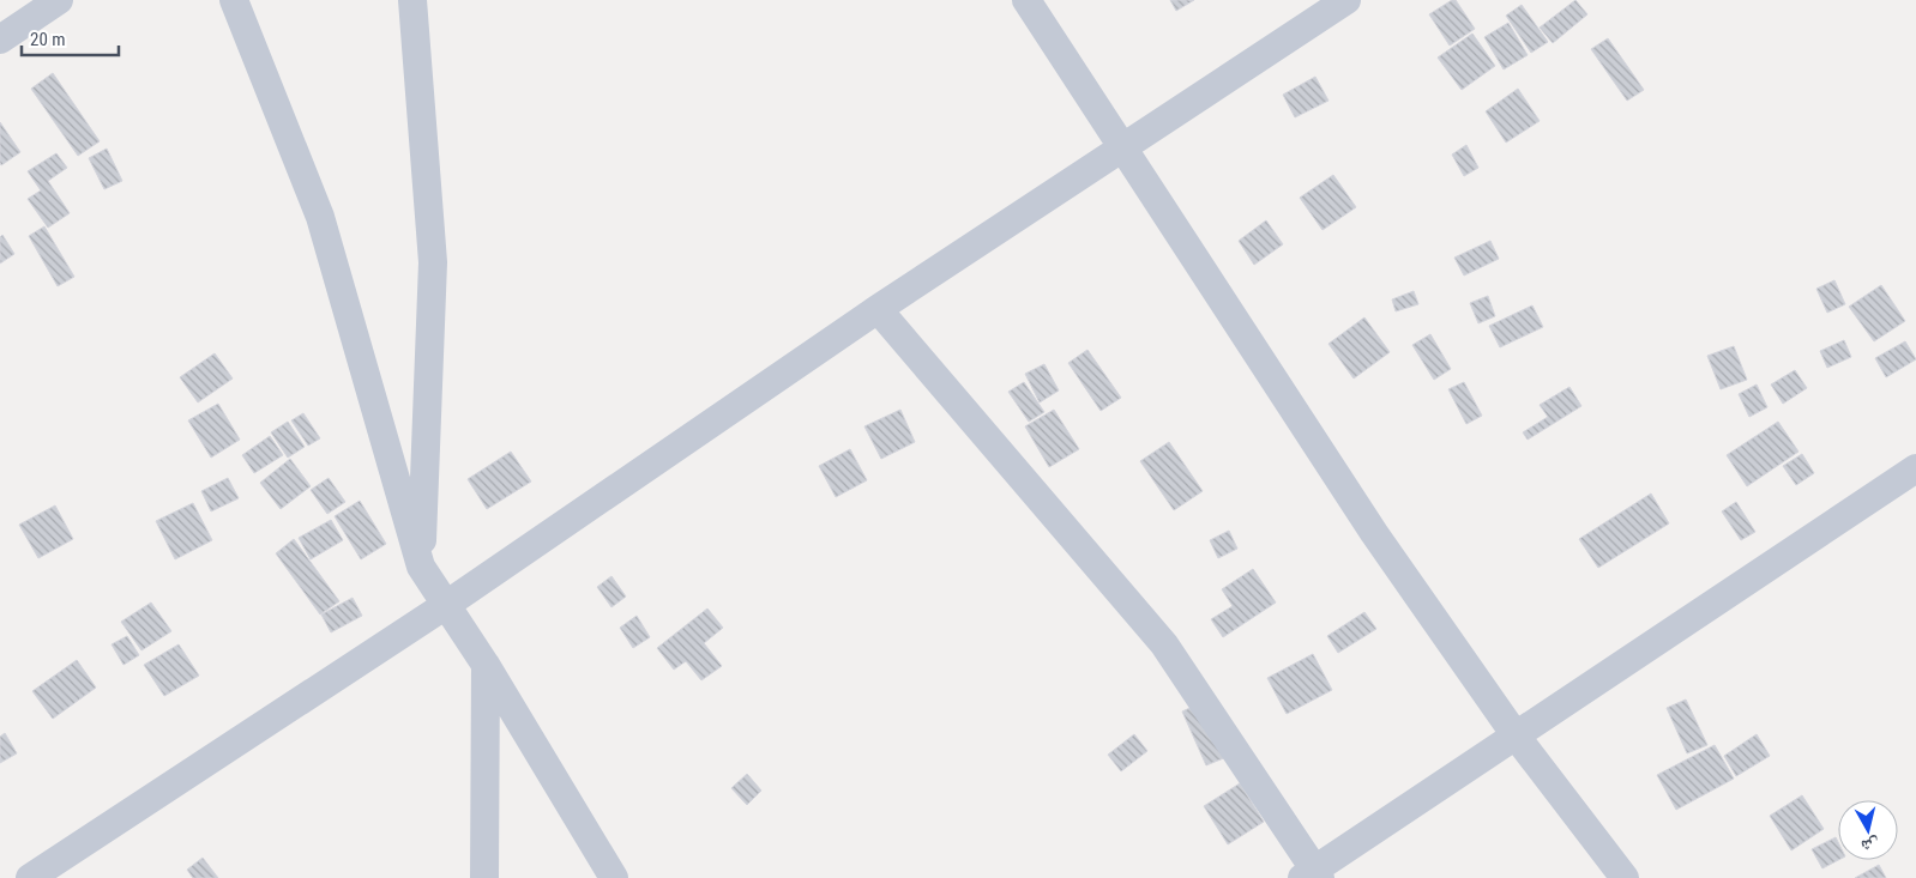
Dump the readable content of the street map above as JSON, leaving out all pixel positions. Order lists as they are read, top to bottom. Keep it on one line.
{"scale_bar":"20 m","north":"bottom"}
